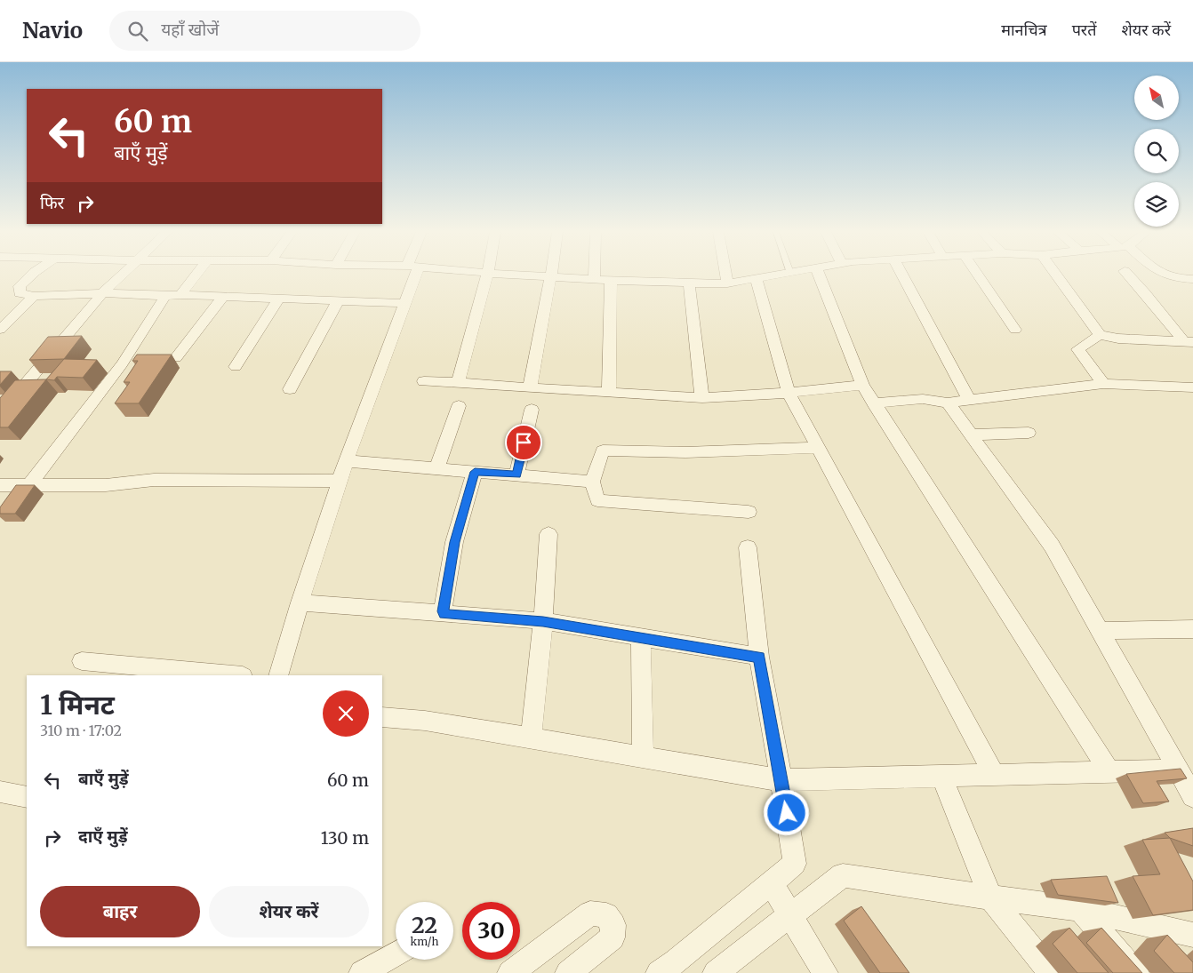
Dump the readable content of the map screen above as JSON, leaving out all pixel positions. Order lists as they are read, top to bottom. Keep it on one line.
{"north":"top left","page":{"header":"Navio","search":"यहाँ खोजें","nav":["मानचित्र","परतें","शेयर करें"],"turn":["60 m","बाएँ मुड़ें"],"then":"फिर","heading":["1 मिनट","310 m · 17:02"],"list":[{"name":"बाएँ मुड़ें","value":"60 m"},{"name":"दाएँ मुड़ें","value":"130 m"}],"buttons":["बाहर","शेयर करें"],"speed":"22 km/h","limit":"30"}}
